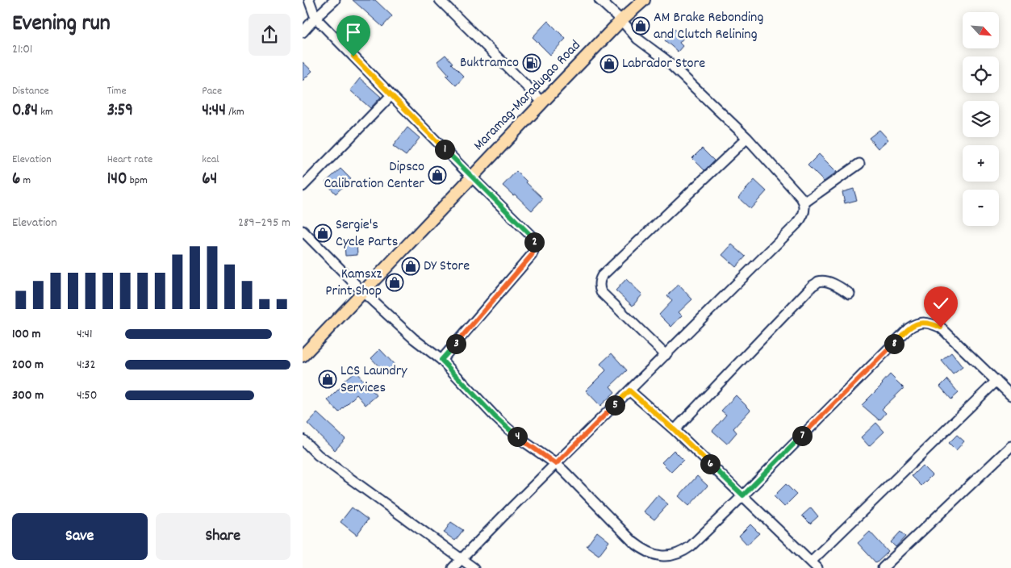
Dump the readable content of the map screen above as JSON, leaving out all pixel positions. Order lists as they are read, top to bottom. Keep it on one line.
{"streets":{"main road":["Maramag-Maradugao Road"]},"places":{"shop":["AM Brake Rebonding and Clutch Relining","Labrador Store","Dipsco Calibration Center","Sergie's Cycle Parts","DY Store","Kamsxz Print Shop","LCS Laundry Services"],"fuel station":["Buktramco"]},"north":"bottom right","page":{"heading":["Evening run","21:01"],"map_buttons":["+","−"],"stats":[["Distance","0.84 km"],["Time","3:59"],["Pace","4:44 /km"],["Elevation","6 m"],["Heart rate","140 bpm"],["kcal","64"]],"pins":["1","2","3","8","5","7","4","6"],"chart":["Elevation","289–295 m"],"list":[{"name":"100 m","note":"4:41"},{"name":"200 m","note":"4:32"},{"name":"300 m","note":"4:50"}],"buttons":["Save","Share"]}}
